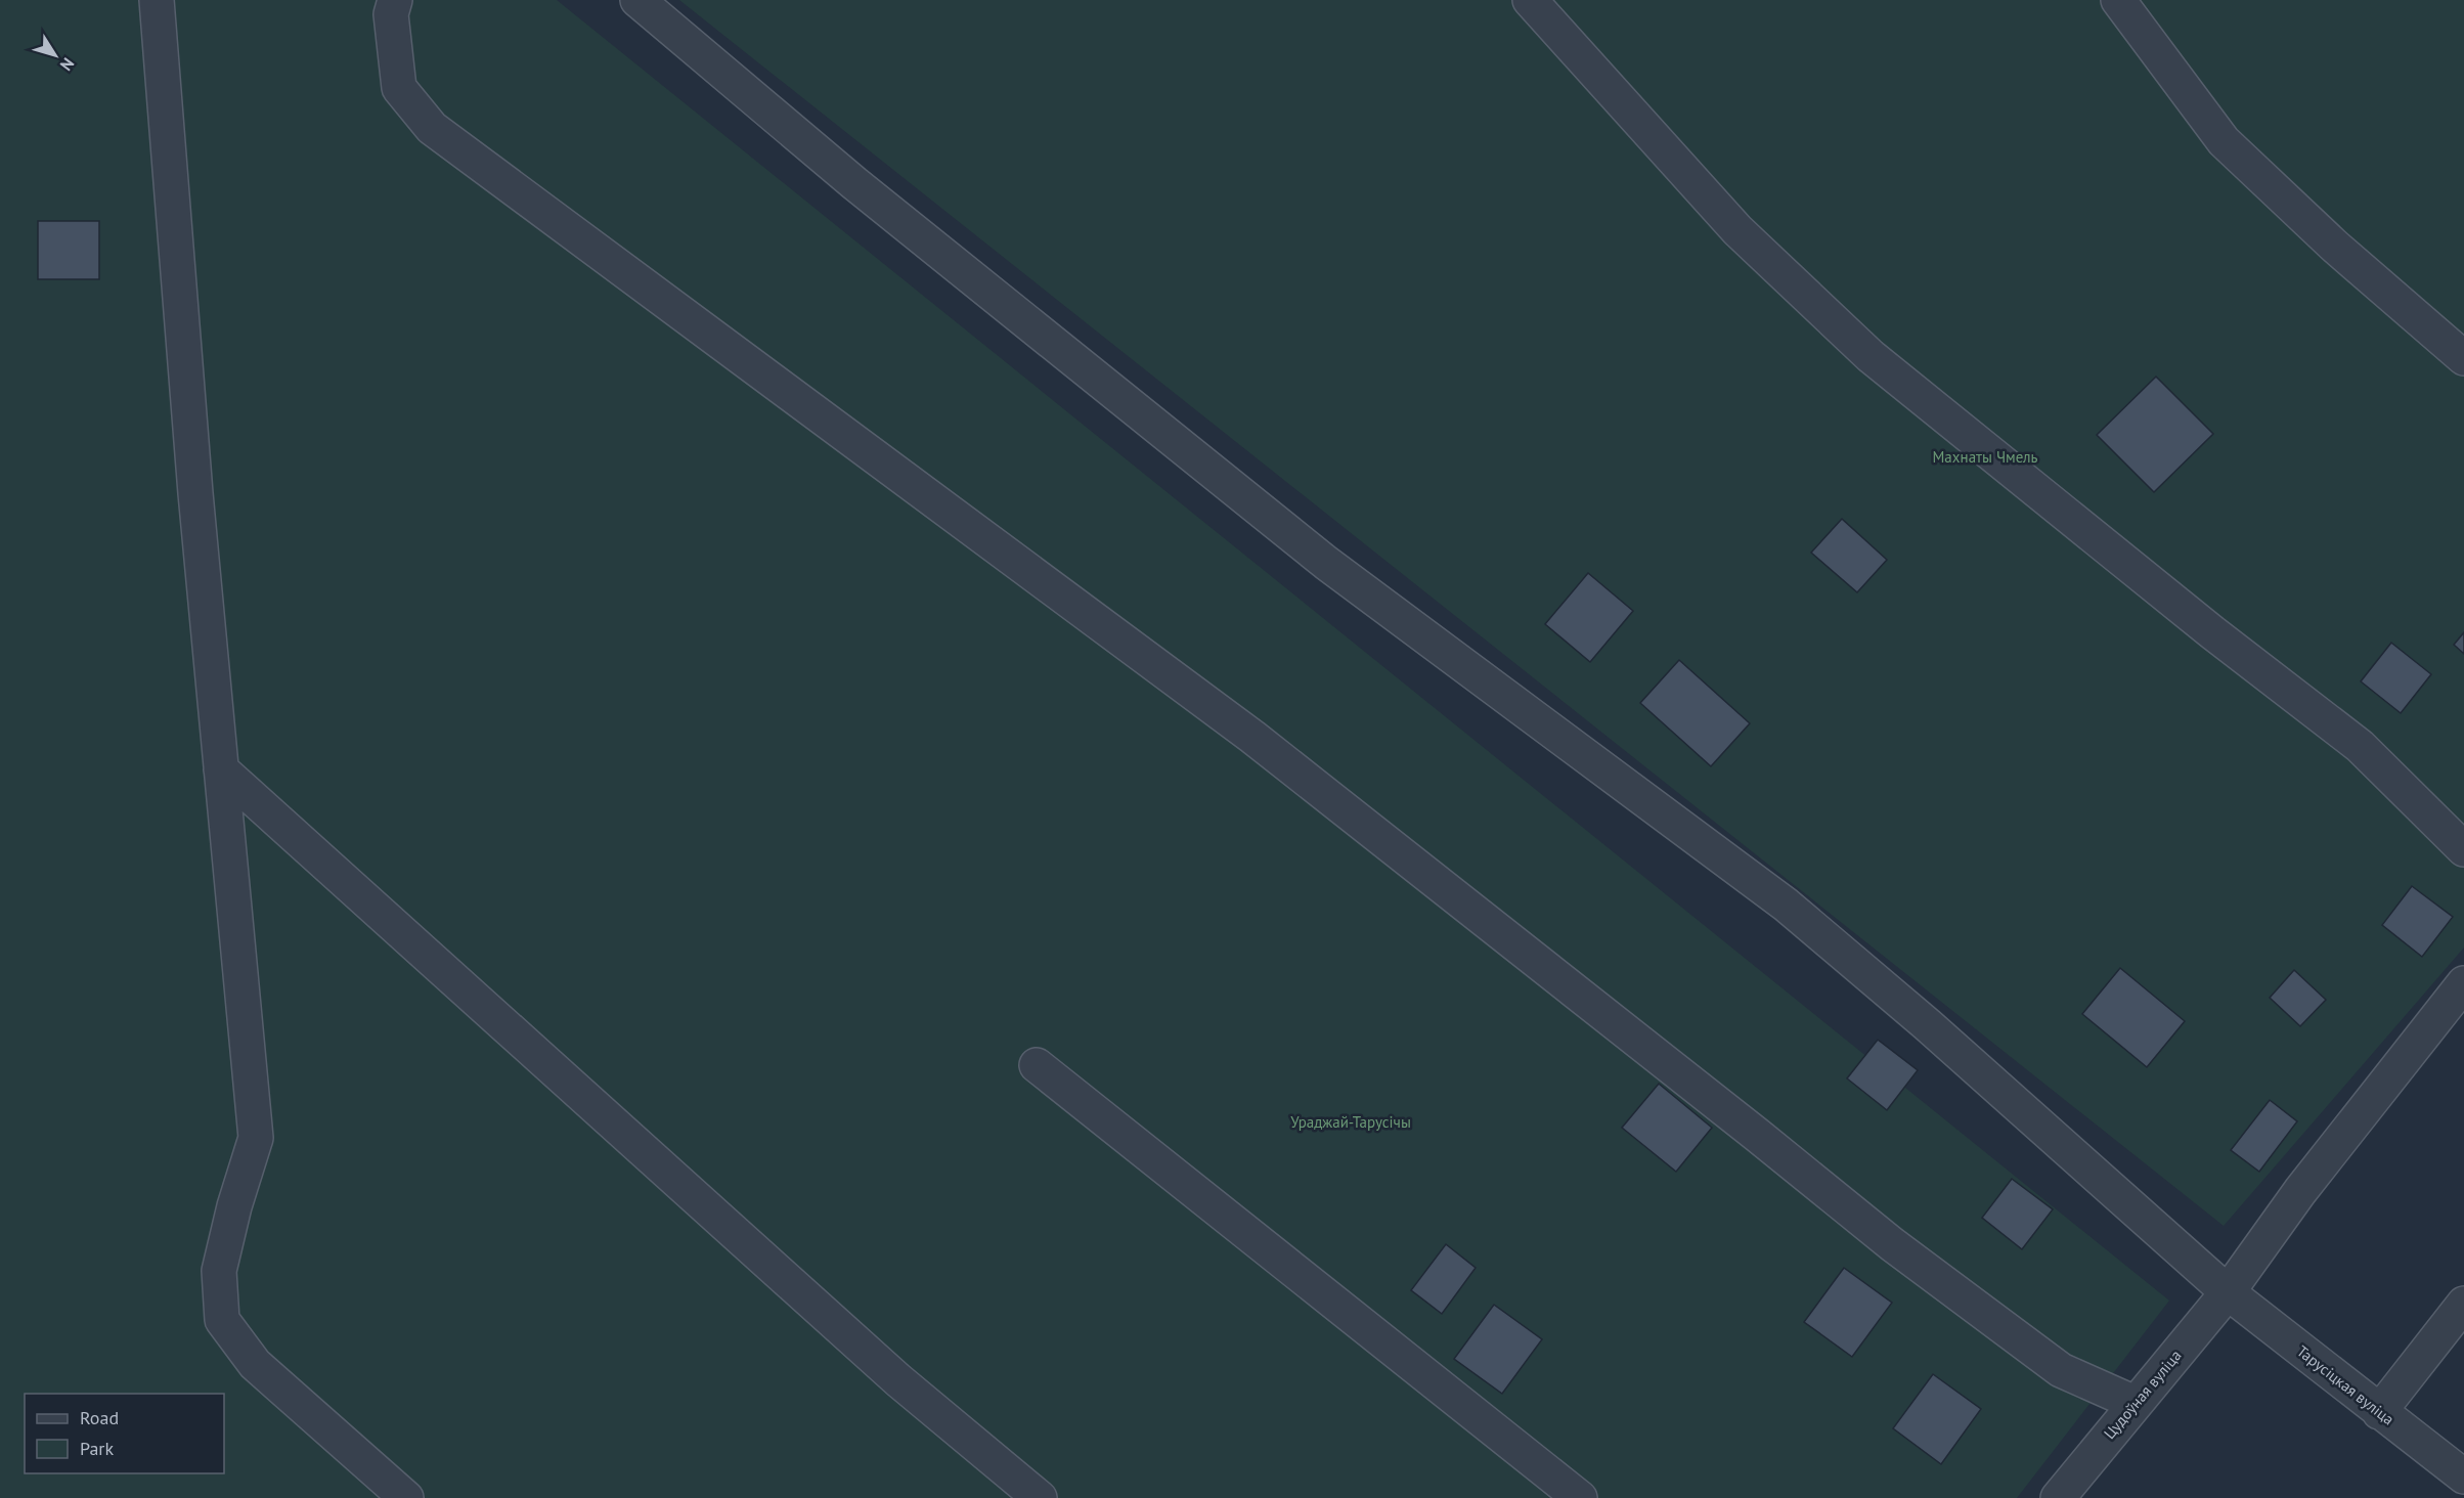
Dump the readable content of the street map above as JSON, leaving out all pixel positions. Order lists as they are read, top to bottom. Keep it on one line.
{"streets":{"street":["Тарусіцкая вуліца","Цудоўная вуліца"]},"crossings":[["Тарусіцкая вуліца","Цудоўная вуліца"]],"parks":["Махнаты Чмель","Ураджай-Тарусічы"],"legend":["Road","Park"],"north":"bottom right"}
